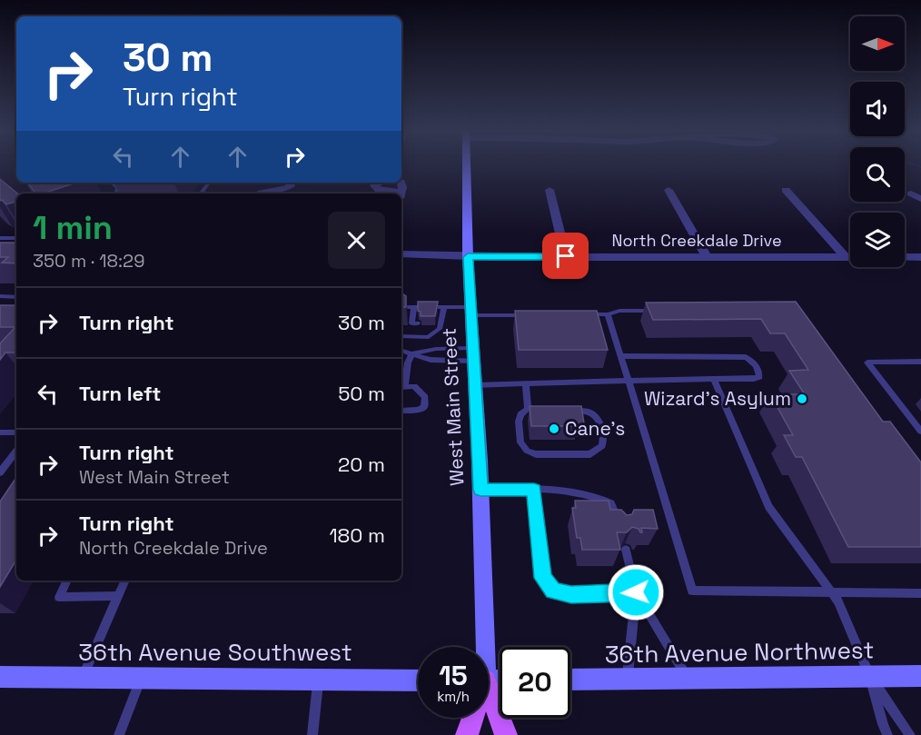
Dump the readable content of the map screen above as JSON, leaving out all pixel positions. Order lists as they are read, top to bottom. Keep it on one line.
{"streets":{"main road":["West Main Street","36th Avenue Southwest","36th Avenue Northwest"],"street":["North Creekdale Drive"]},"crossings":[["North Creekdale Drive","West Main Street"]],"places":["Wizard's Asylum","Cane's"],"north":"right","page":{"turn":["30 m","Turn right"],"heading":["1 min","350 m · 18:29"],"list":[{"name":"Turn right","value":"30 m"},{"name":"Turn left","value":"50 m"},{"name":"Turn right","note":"West Main Street","value":"20 m"},{"name":"Turn right","note":"North Creekdale Drive","value":"180 m"}],"speed":"15 km/h","limit":"20"}}
